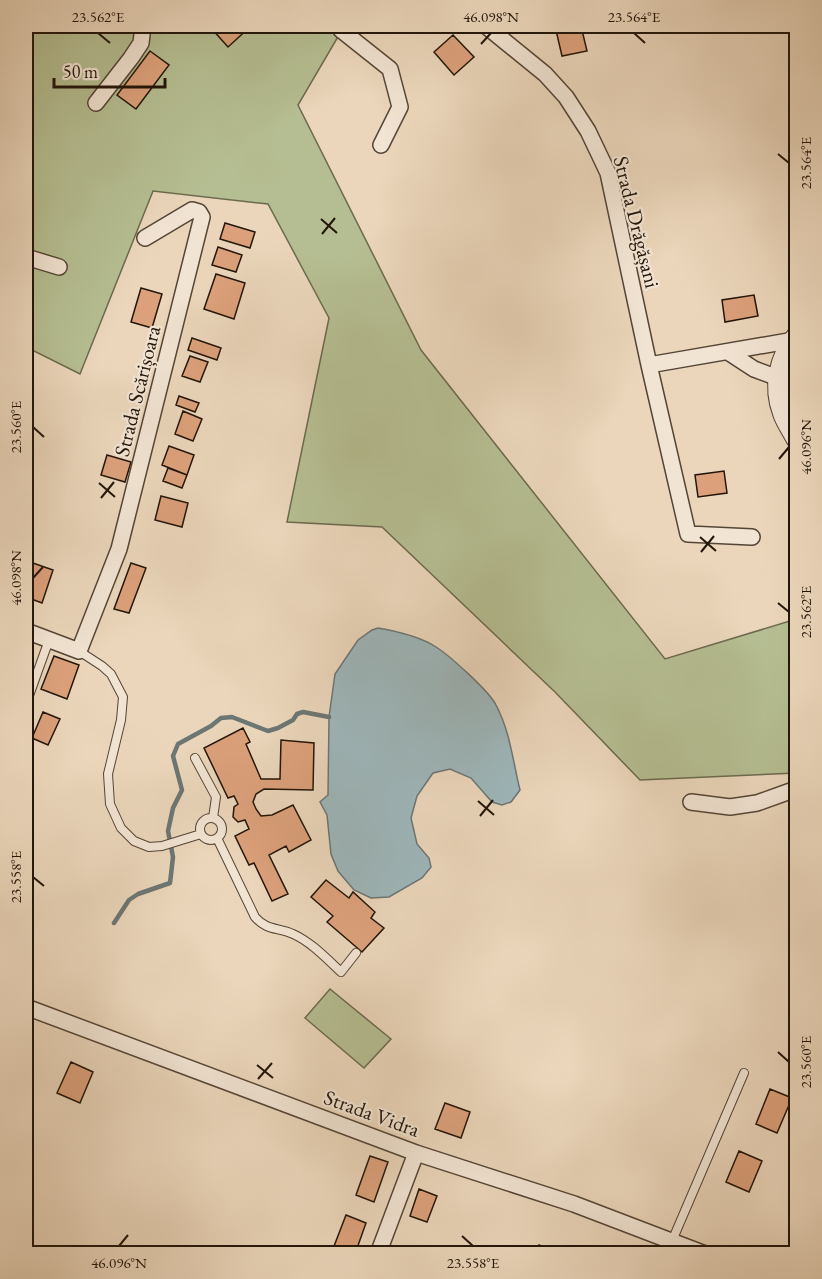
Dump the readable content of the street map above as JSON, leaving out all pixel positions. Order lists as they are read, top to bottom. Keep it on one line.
{"streets":{"street":["Strada Drăgășani","Strada Scărișoara","Strada Vidra"]},"scale_bar":"50 m","coordinates":["23.562°E","46.098°N","23.564°E","23.560°E","46.096°N","23.558°E"]}
